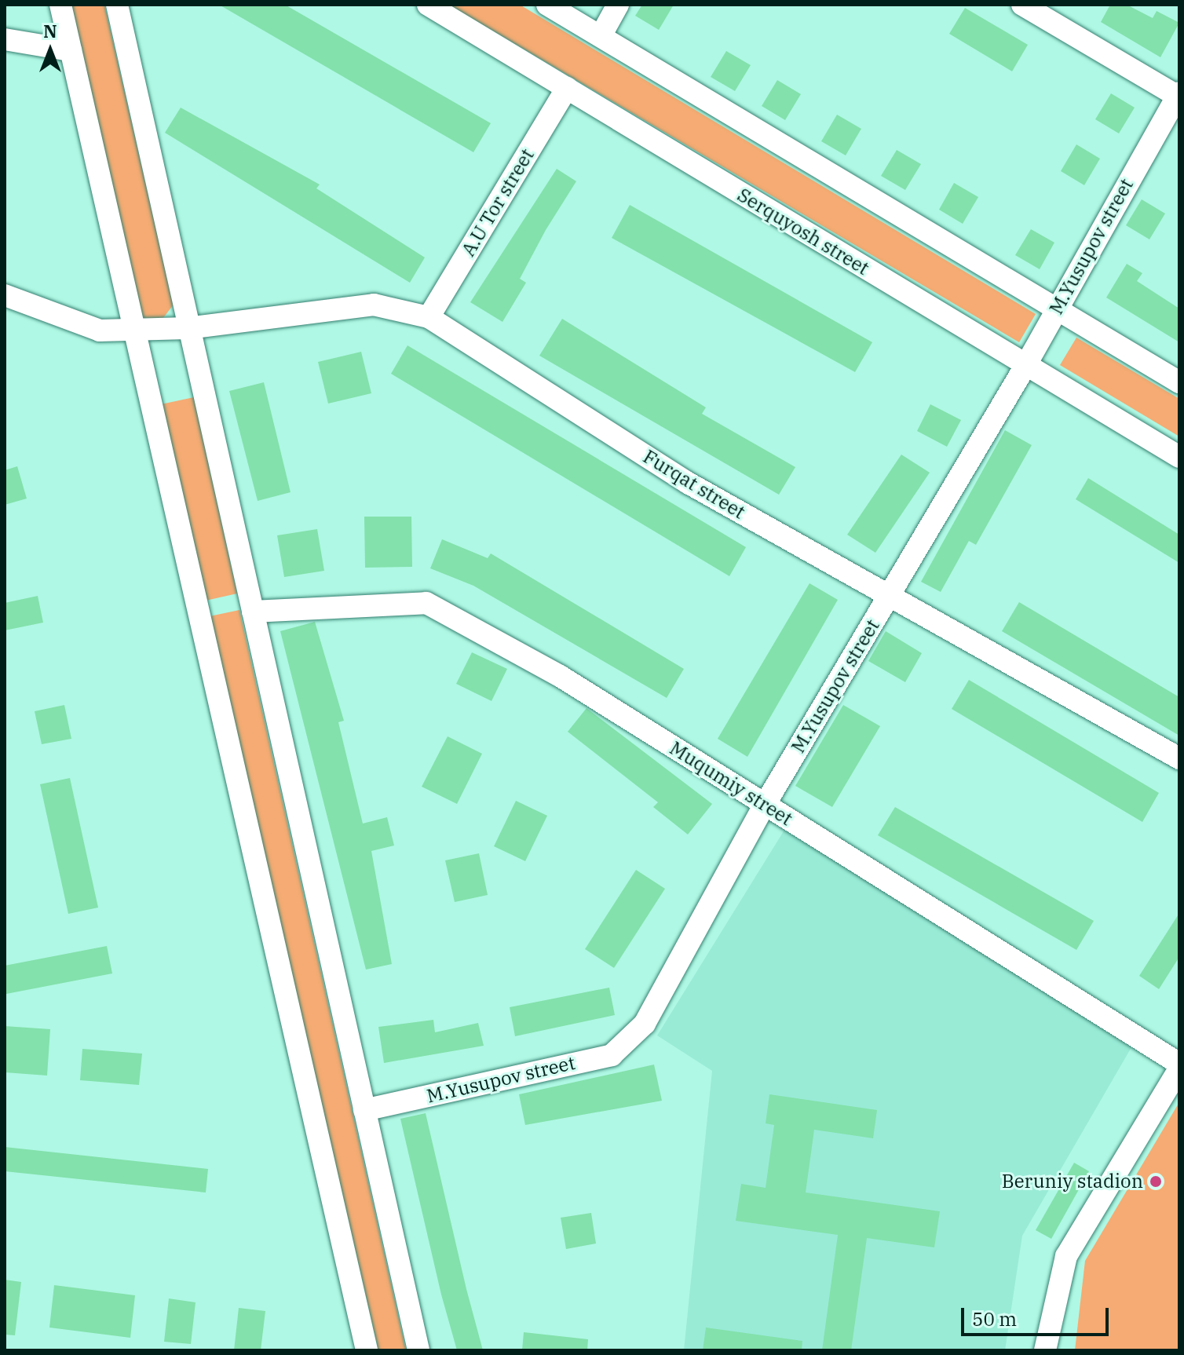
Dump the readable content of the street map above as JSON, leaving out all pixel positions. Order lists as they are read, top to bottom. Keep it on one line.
{"streets":{"street":["A.U Tor street","Serquyosh street","M.Yusupov street","Furqat street","Muqumiy street"]},"crossings":[["A.U Tor street","Serquyosh street"],["A.U Tor street","Furqat street"],["Serquyosh street","M.Yusupov street"],["M.Yusupov street","Furqat street"],["M.Yusupov street","Muqumiy street"]],"places":["Beruniy stadion"],"scale_bar":"50 m","north":"top"}
